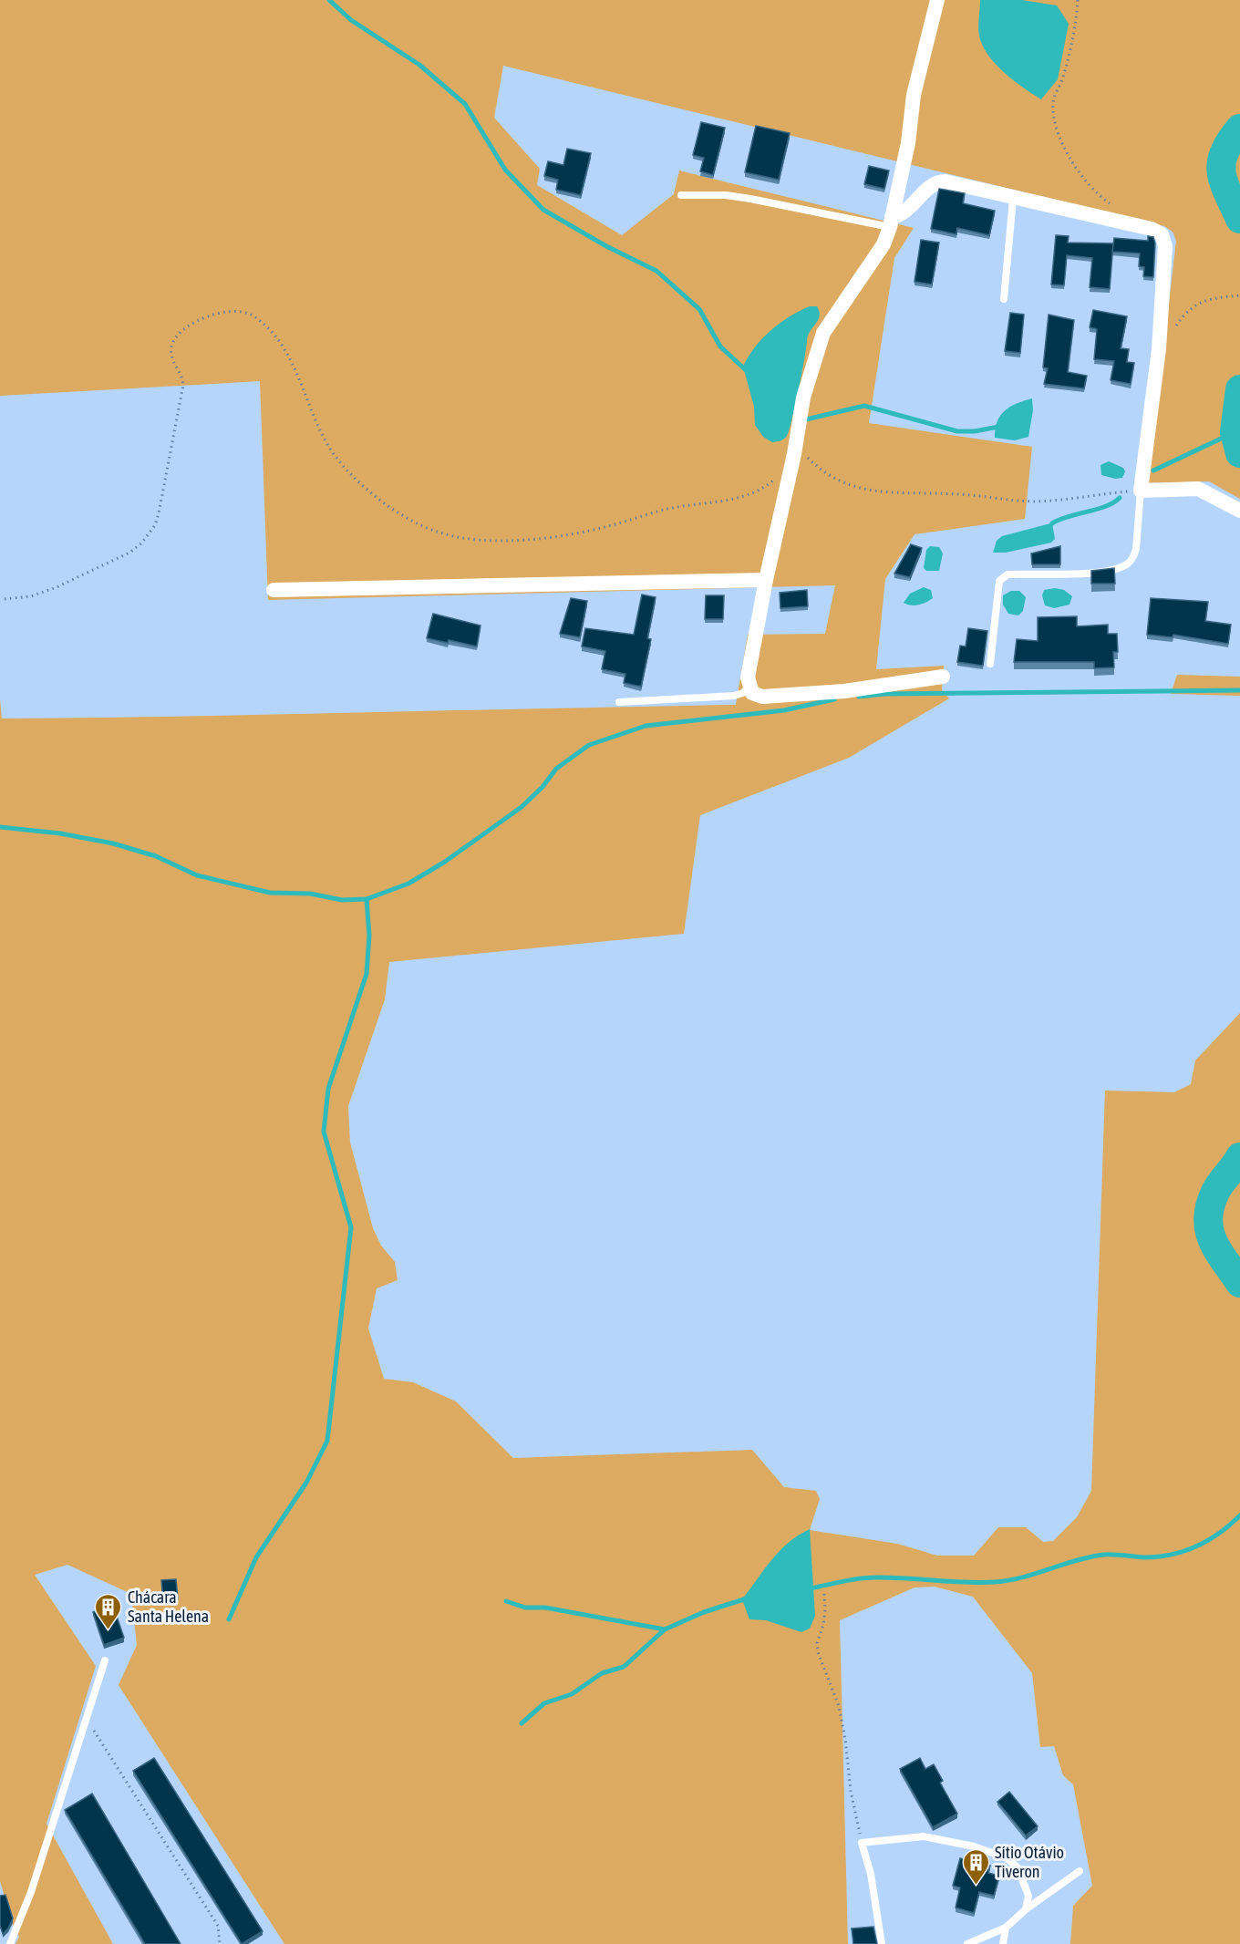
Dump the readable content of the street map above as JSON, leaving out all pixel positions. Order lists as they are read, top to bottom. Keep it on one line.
{"places":{"building":["Chácara Santa Helena","Sítio Otávio Tiveron"]}}
